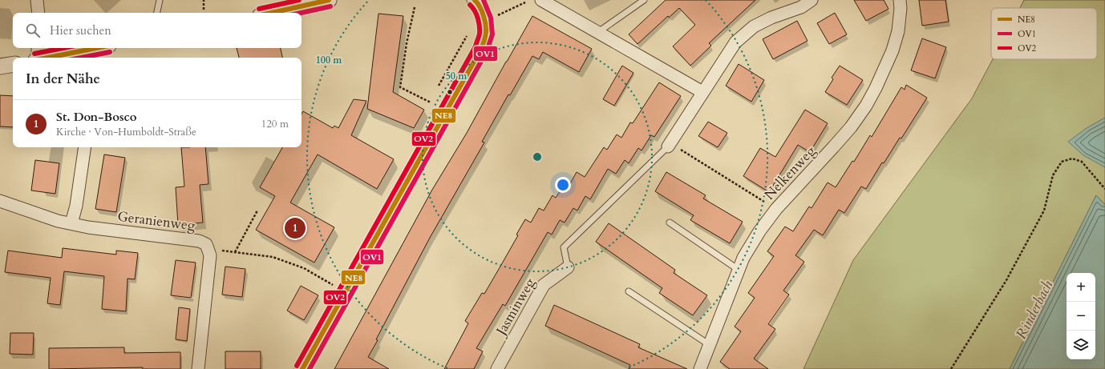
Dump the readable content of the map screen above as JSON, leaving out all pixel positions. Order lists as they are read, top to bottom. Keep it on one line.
{"streets":{"street":["Nelkenweg","Geranienweg","Jasminweg"]},"water":["Rinderbach"],"lines":["transit line NE8","transit line OV1","transit line OV2"],"legend":["NE8","OV1","OV2"],"page":{"search":"Hier suchen","heading":"In der Nähe","list":[{"mark":"1","name":"St. Don-Bosco","note":"Kirche · Von-Humboldt-Straße","value":"120 m"}],"pins":"1","map_buttons":["+","−"]},"rings":["100 m","50 m"]}
